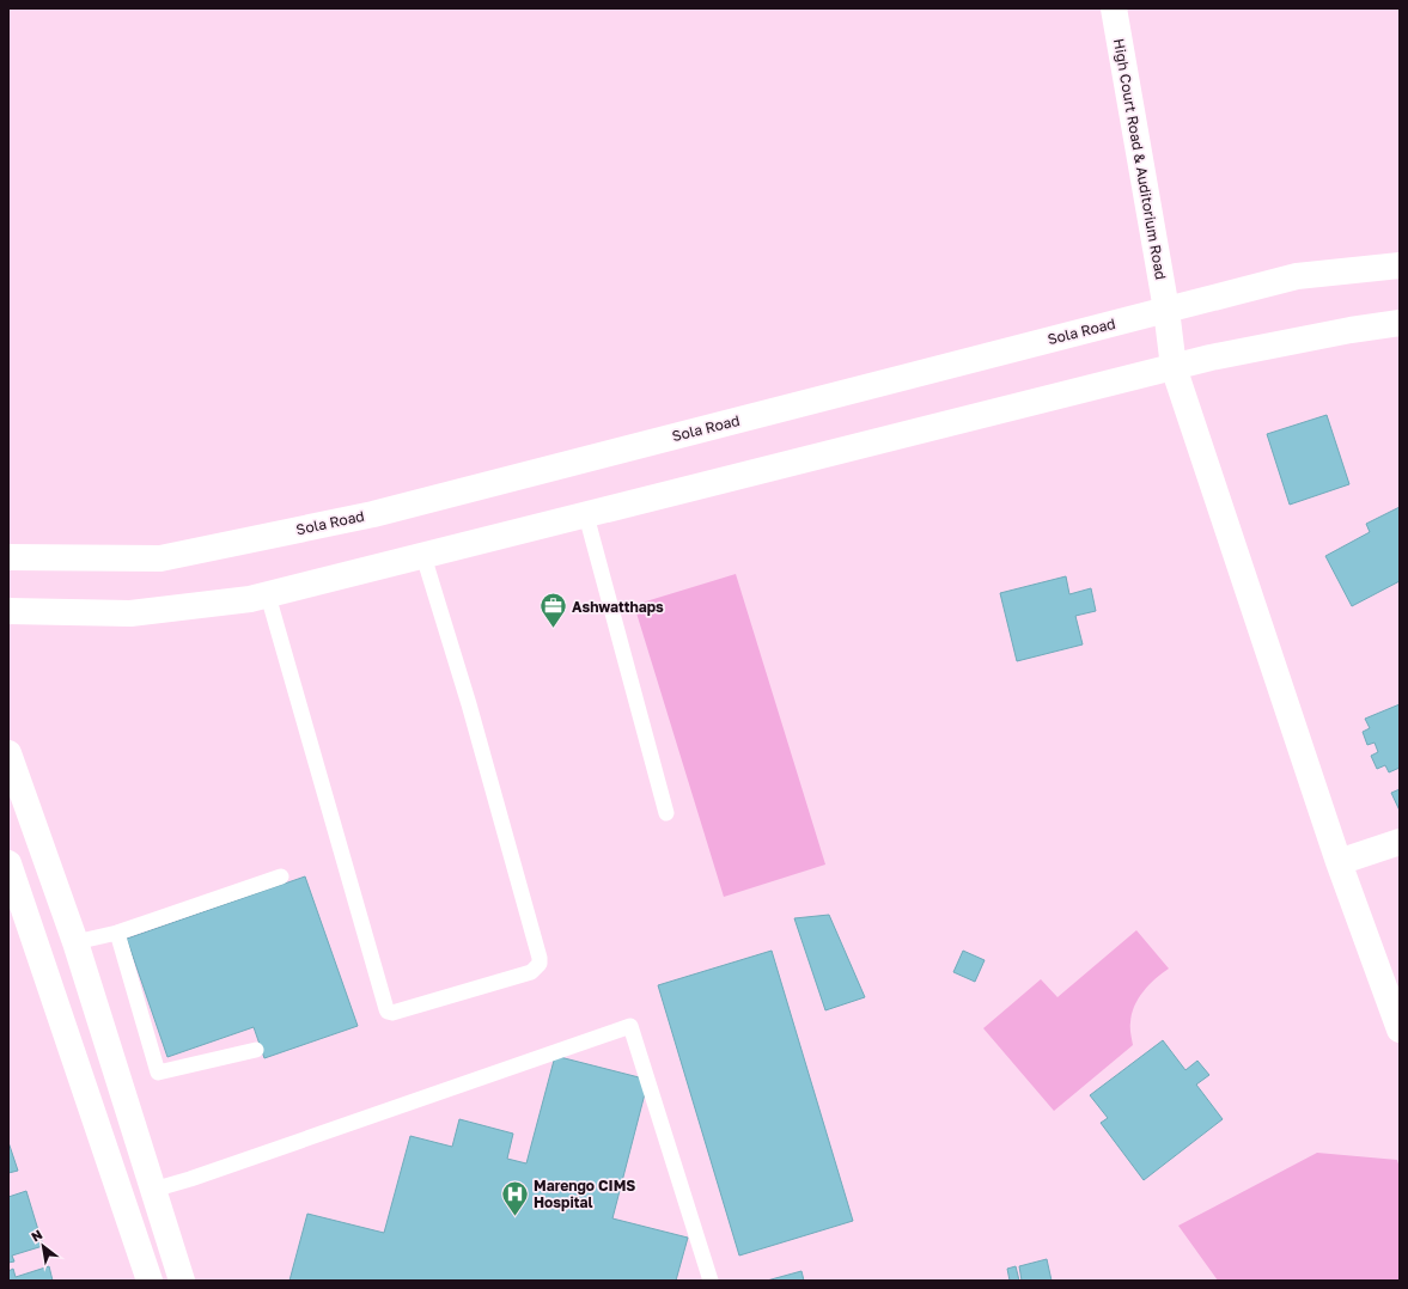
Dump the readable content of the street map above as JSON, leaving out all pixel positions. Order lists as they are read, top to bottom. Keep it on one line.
{"streets":{"main road":["High Court Road & Auditorium Road","Sola Road"]},"crossings":[["High Court Road & Auditorium Road","Sola Road"]],"places":{"office":["Ashwatthaps"],"hospital":["Marengo CIMS Hospital"]},"north":"top left"}
